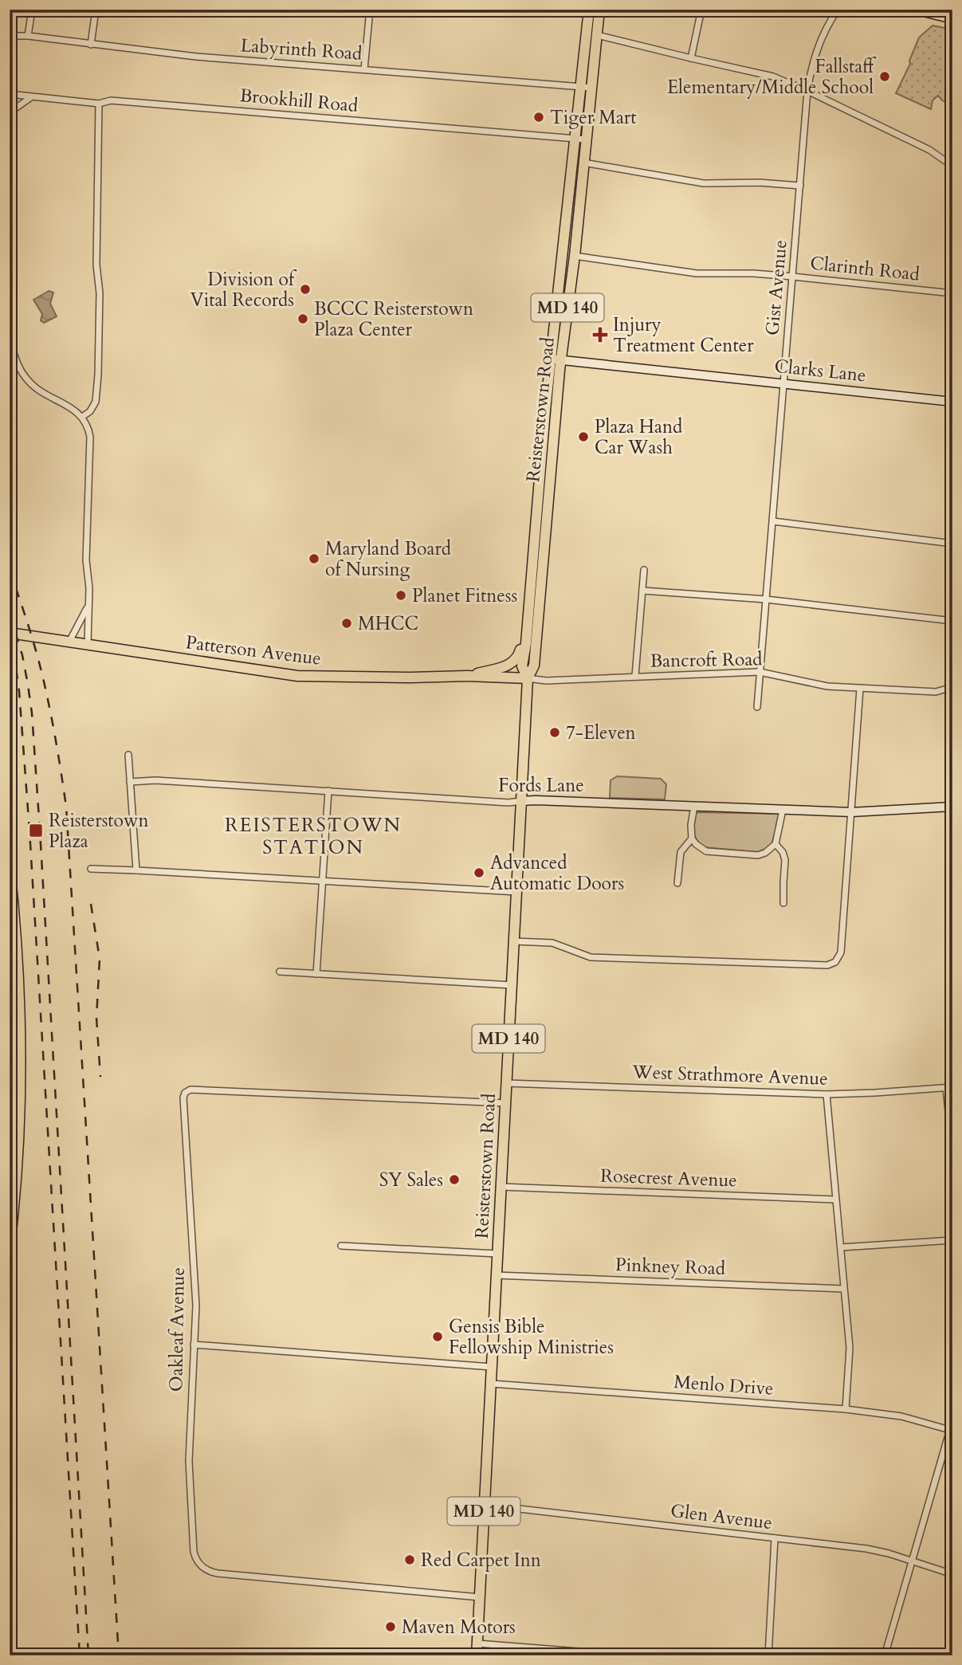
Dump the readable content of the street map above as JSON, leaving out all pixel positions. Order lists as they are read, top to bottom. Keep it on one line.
{"streets":{"main road":["MD 140","Reisterstown Road","Patterson Avenue"],"street":["Labyrinth Road","Brookhill Road","Clarinth Road","Gist Avenue","Clarks Lane","Bancroft Road","Fords Lane","West Strathmore Avenue","Rosecrest Avenue","Pinkney Road","Oakleaf Avenue","Menlo Drive","Glen Avenue"]},"crossings":[["Labyrinth Road","Reisterstown Road"],["Brookhill Road","Reisterstown Road"],["Clarinth Road","Gist Avenue"],["Clarinth Road","Reisterstown Road"],["Gist Avenue","Clarks Lane"],["Gist Avenue","Bancroft Road"],["Clarks Lane","Reisterstown Road"],["Reisterstown Road","Patterson Avenue"],["Reisterstown Road","Bancroft Road"],["Reisterstown Road","Fords Lane"],["Reisterstown Road","West Strathmore Avenue"],["Reisterstown Road","Rosecrest Avenue"],["Reisterstown Road","Pinkney Road"],["Reisterstown Road","Oakleaf Avenue"],["Reisterstown Road","Menlo Drive"],["Reisterstown Road","Glen Avenue"],["Patterson Avenue","Bancroft Road"]],"districts":["REISTERSTOWN STATION"],"places":{"other":["Fallstaff Elementary/Middle School","Tiger Mart","Division of Vital Records","BCCC Reisterstown Plaza Center","Plaza Hand Car Wash","Maryland Board of Nursing","Planet Fitness","MHCC","7-Eleven","Advanced Automatic Doors","SY Sales","Gensis Bible Fellowship Ministries","Red Carpet Inn","Maven Motors"],"health":["Injury Treatment Center"],"transit":["Reisterstown Plaza"]}}
